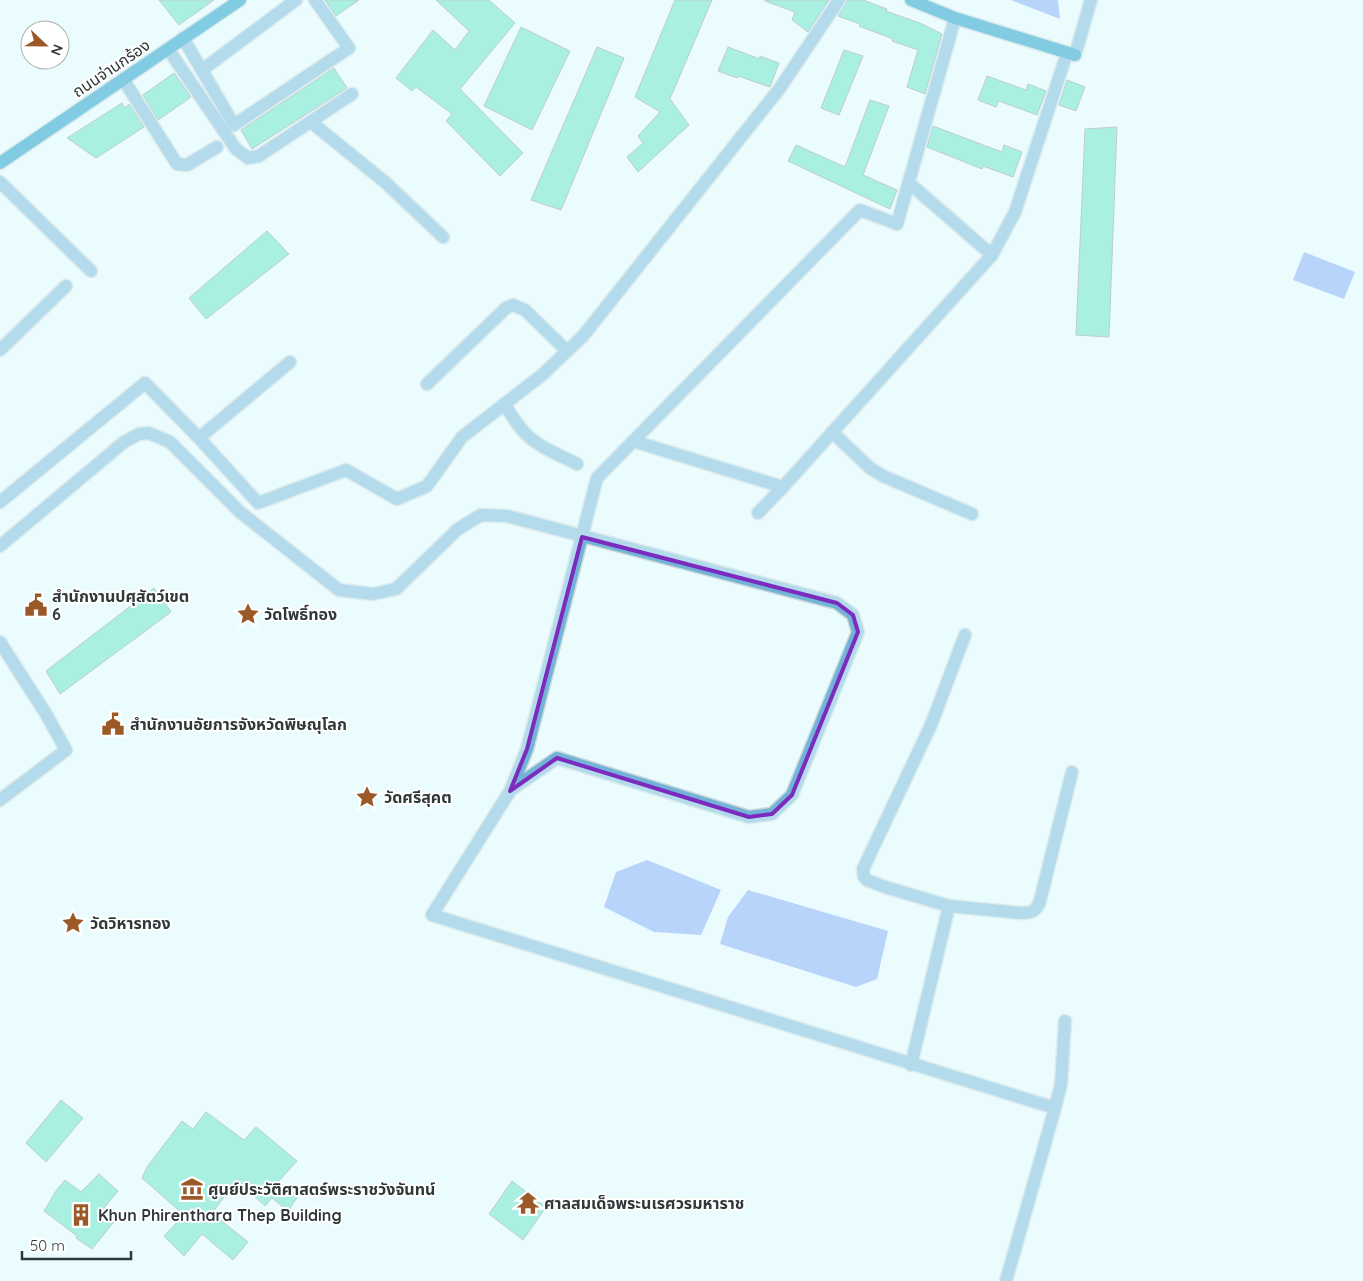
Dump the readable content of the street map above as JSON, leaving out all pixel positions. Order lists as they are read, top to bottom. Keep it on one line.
{"streets":{"street":["ถนนจ่านกร้อง"]},"places":{"public building":["สำนักงานปศุสัตว์เขต 6","สำนักงานอัยการจังหวัดพิษณุโลก"],"place":["วัดโพธิ์ทอง","วัดศรีสุคต","วัดวิหารทอง"],"museum":["ศูนย์ประวัติศาสตร์พระราชวังจันทน์"],"temple":["ศาลสมเด็จพระนเรศวรมหาราช"],"building":["Khun Phirenthara Thep Building"]},"scale_bar":"50 m","north":"right"}
